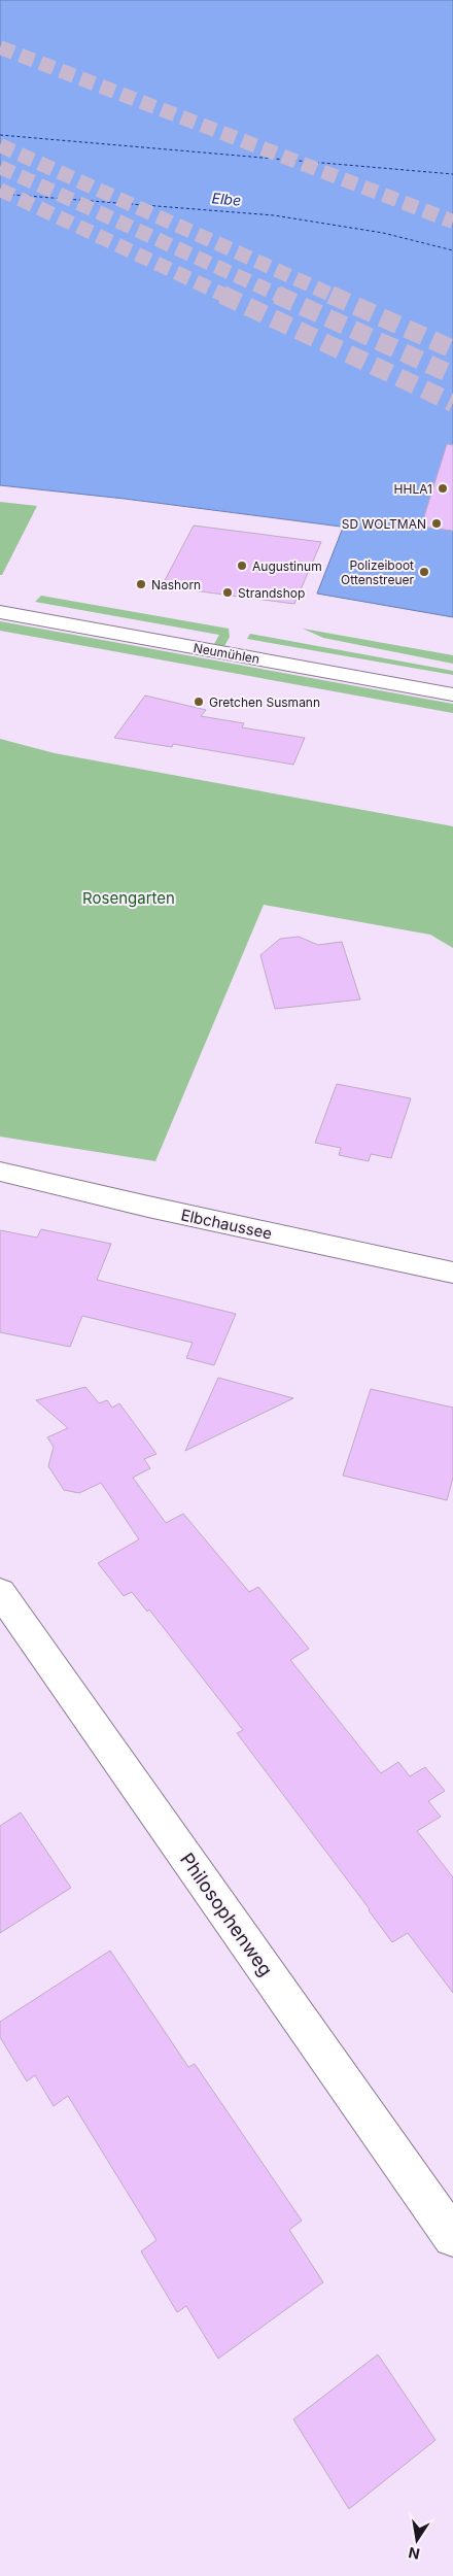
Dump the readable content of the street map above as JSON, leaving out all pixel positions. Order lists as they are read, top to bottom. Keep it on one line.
{"streets":{"street":["Neumühlen","Elbchaussee","Philosophenweg"]},"water":["Elbe"],"parks":["Rosengarten"],"places":["HHLA1","SD WOLTMAN","Augustinum","Polizeiboot Ottenstreuer","Nashorn","Strandshop","Gretchen Susmann"],"north":"bottom"}
